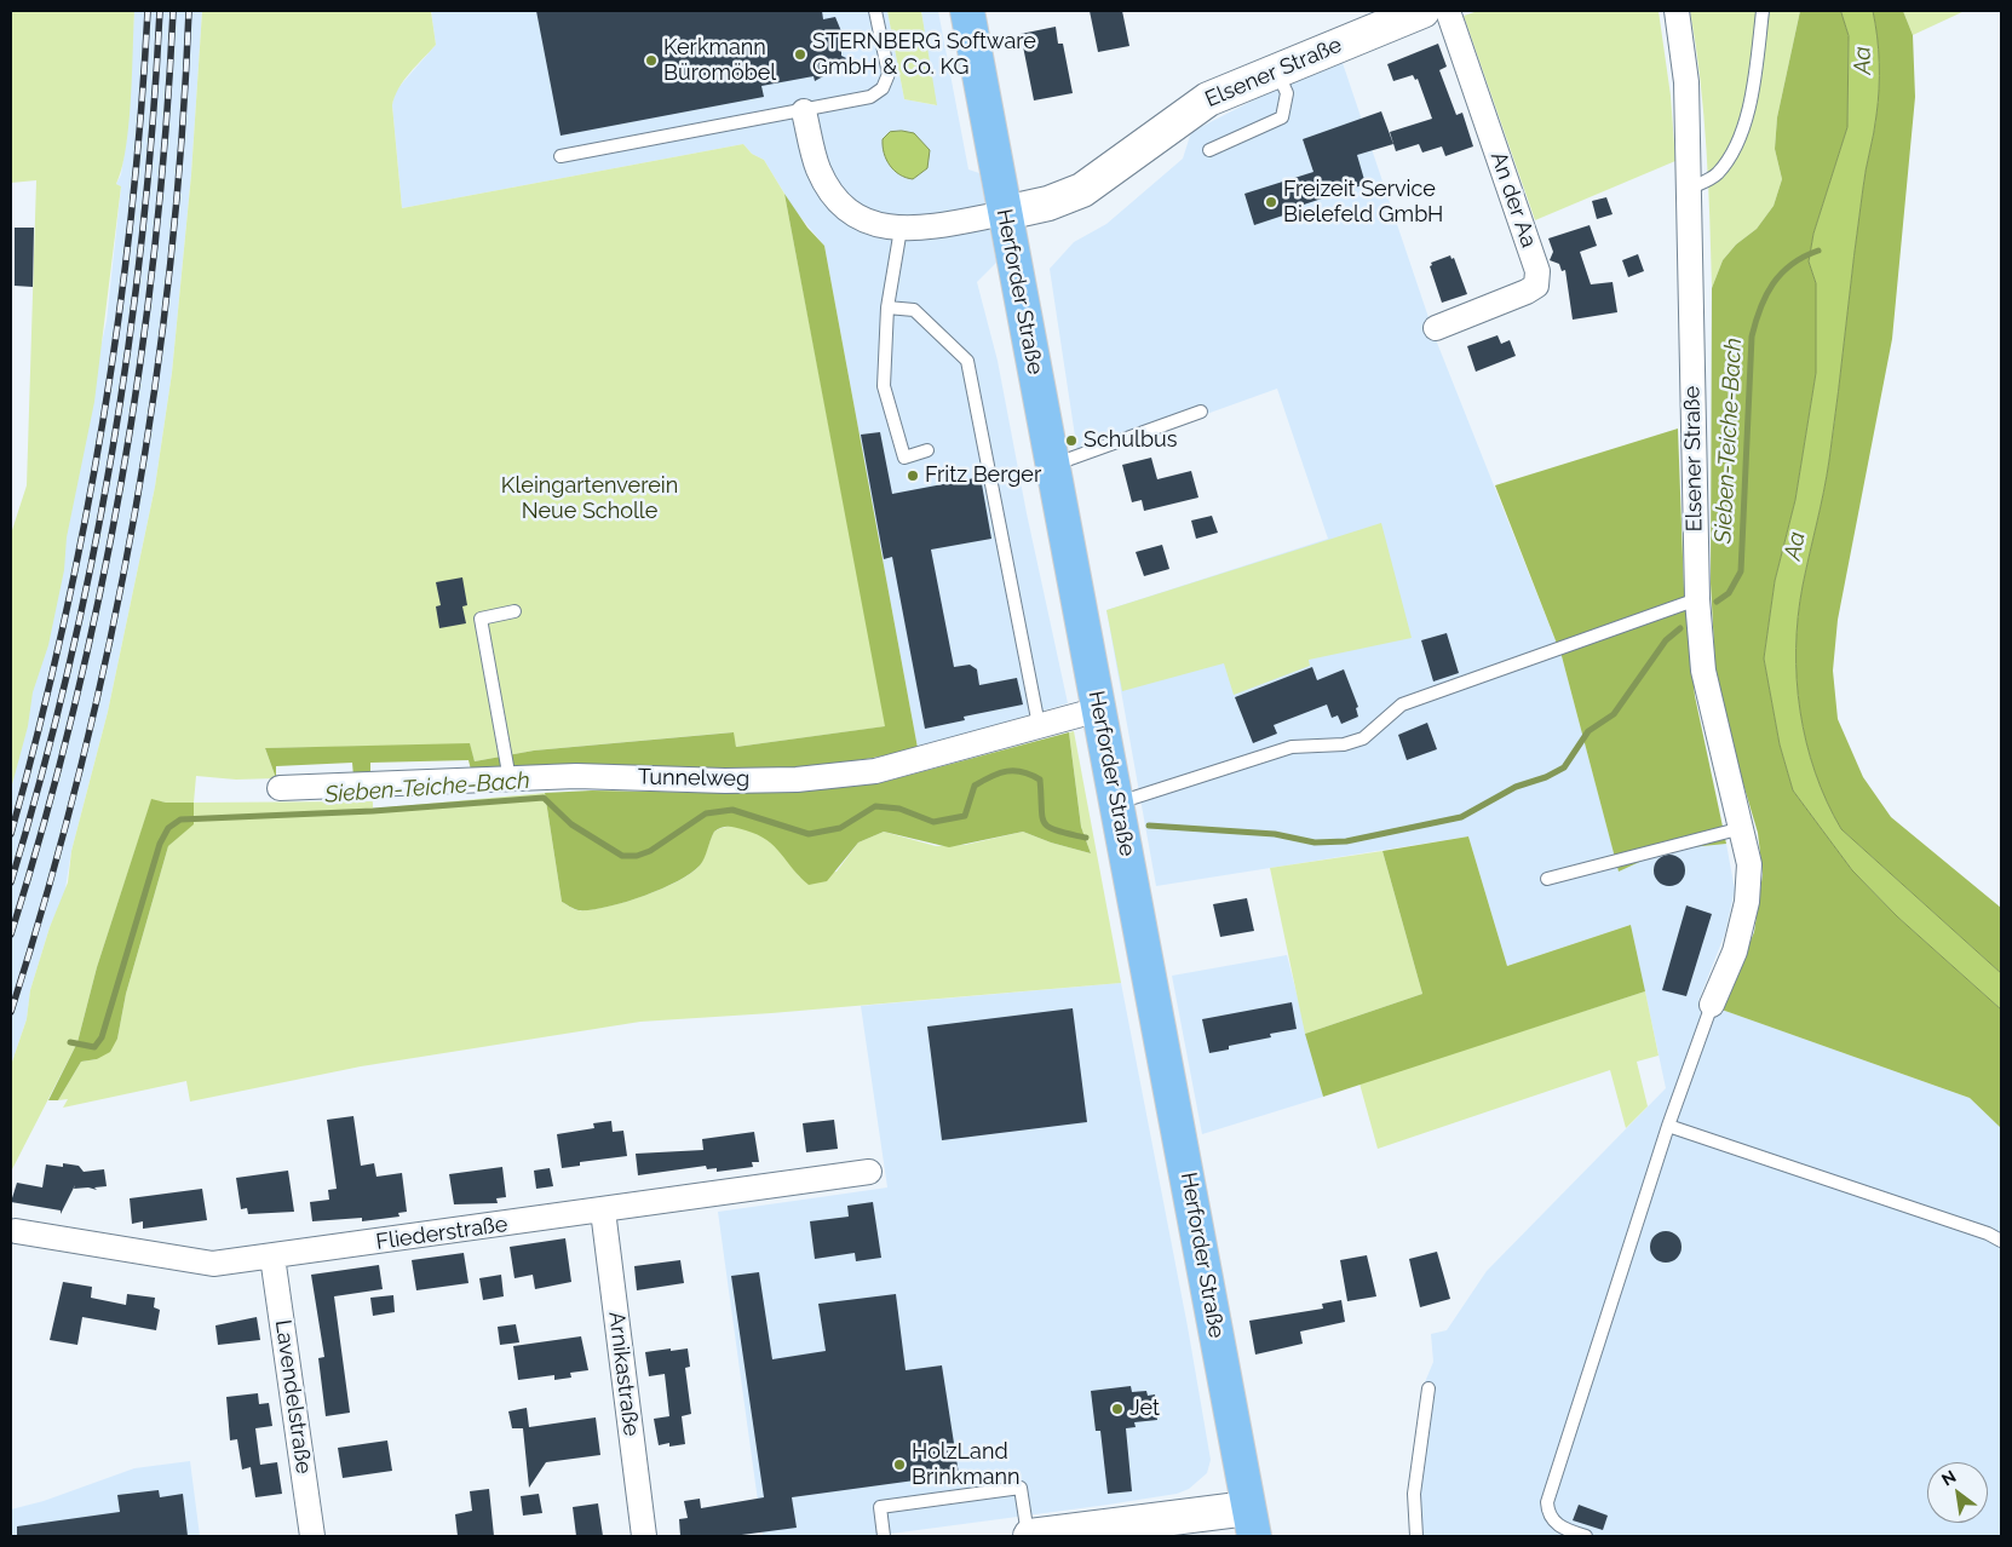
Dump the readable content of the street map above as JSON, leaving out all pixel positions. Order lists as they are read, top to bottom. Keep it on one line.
{"streets":{"main road":["Elsener Straße","Herforder Straße"],"street":["An der Aa","Tunnelweg","Fliederstraße","Arnikastraße","Lavendelstraße"]},"crossings":[["Elsener Straße","Herforder Straße"],["Herforder Straße","Tunnelweg"],["Fliederstraße","Arnikastraße"],["Fliederstraße","Lavendelstraße"]],"water":["Aa","Sieben-Teiche-Bach"],"parks":["Kleingartenverein Neue Scholle"],"places":["STERNBERG Software GmbH & Co. KG","Kerkmann Büromöbel","Freizeit Service Bielefeld GmbH","Schulbus","Fritz Berger","Jet","HolzLand Brinkmann"],"north":"top left"}
